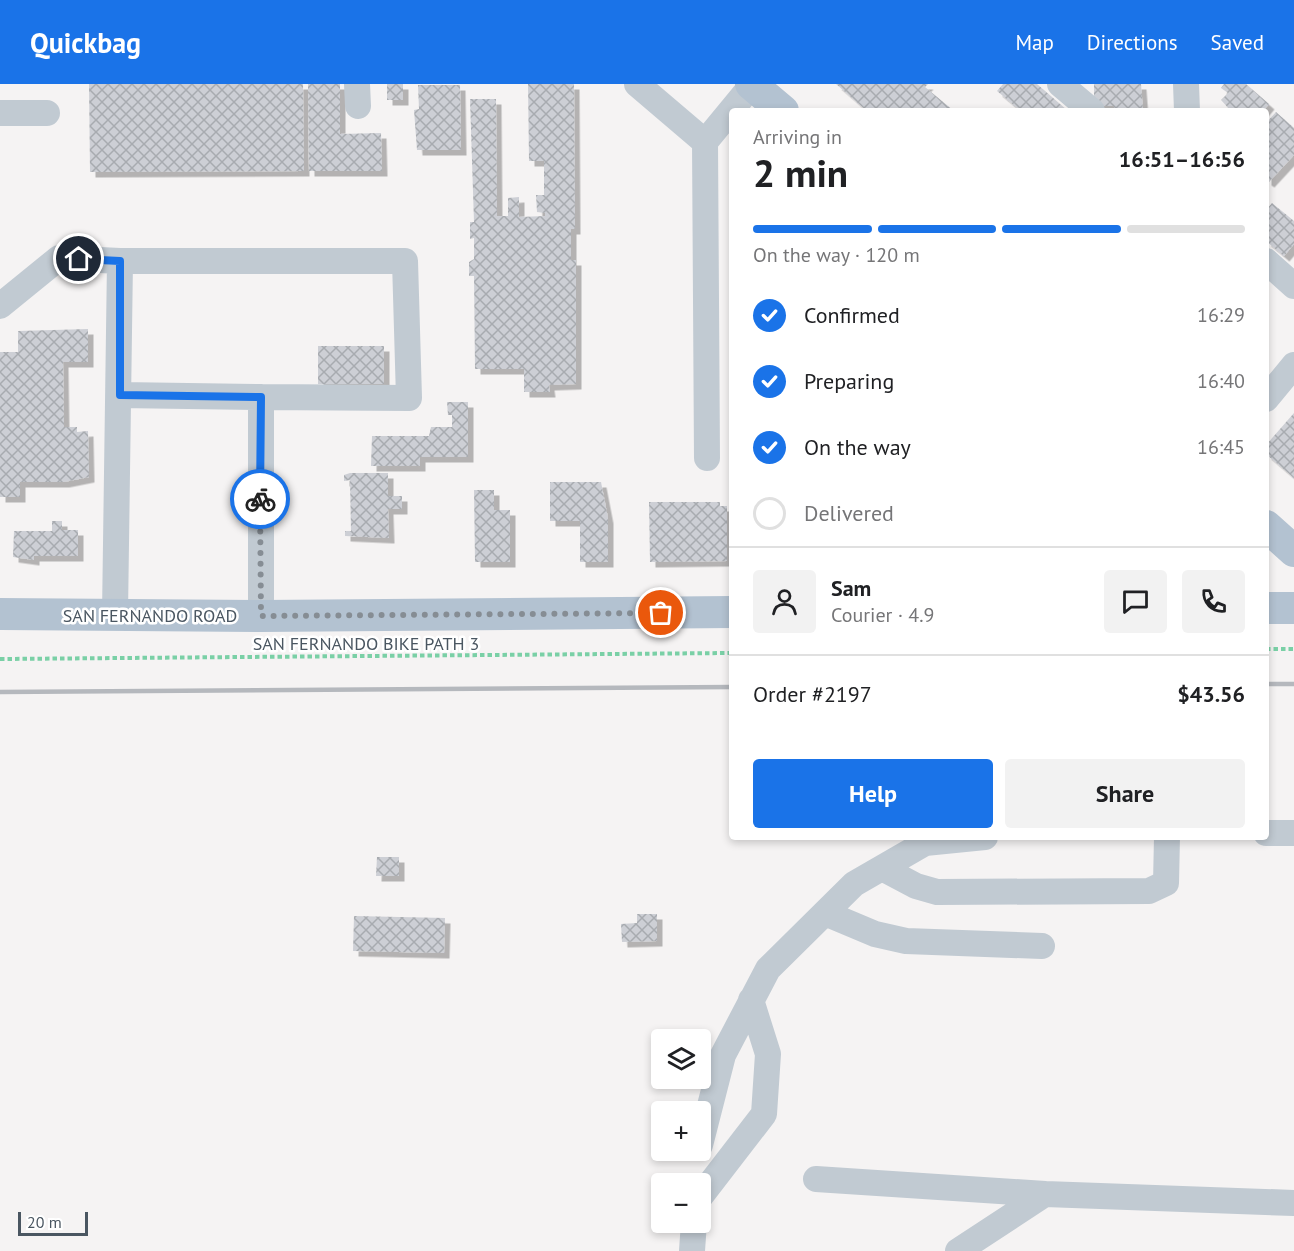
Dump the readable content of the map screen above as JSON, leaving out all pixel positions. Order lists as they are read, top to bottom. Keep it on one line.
{"streets":{"main road":["SAN FERNANDO ROAD"],"path":["SAN FERNANDO BIKE PATH 3"]},"scale_bar":"20 m","page":{"header":"Quickbag","nav":["Map","Directions","Saved"],"heading":["2 min","Arriving in","16:51–16:56"],"panel":["Sam","Courier · 4.9","Order #2197","$43.56"],"bar":"On the way · 120 m","list":[["Confirmed","16:29"],["Preparing","16:40"],["On the way","16:45"],"Delivered"],"buttons":["Help","Share"],"map_buttons":["+","−"],"scale":"20 m"}}
